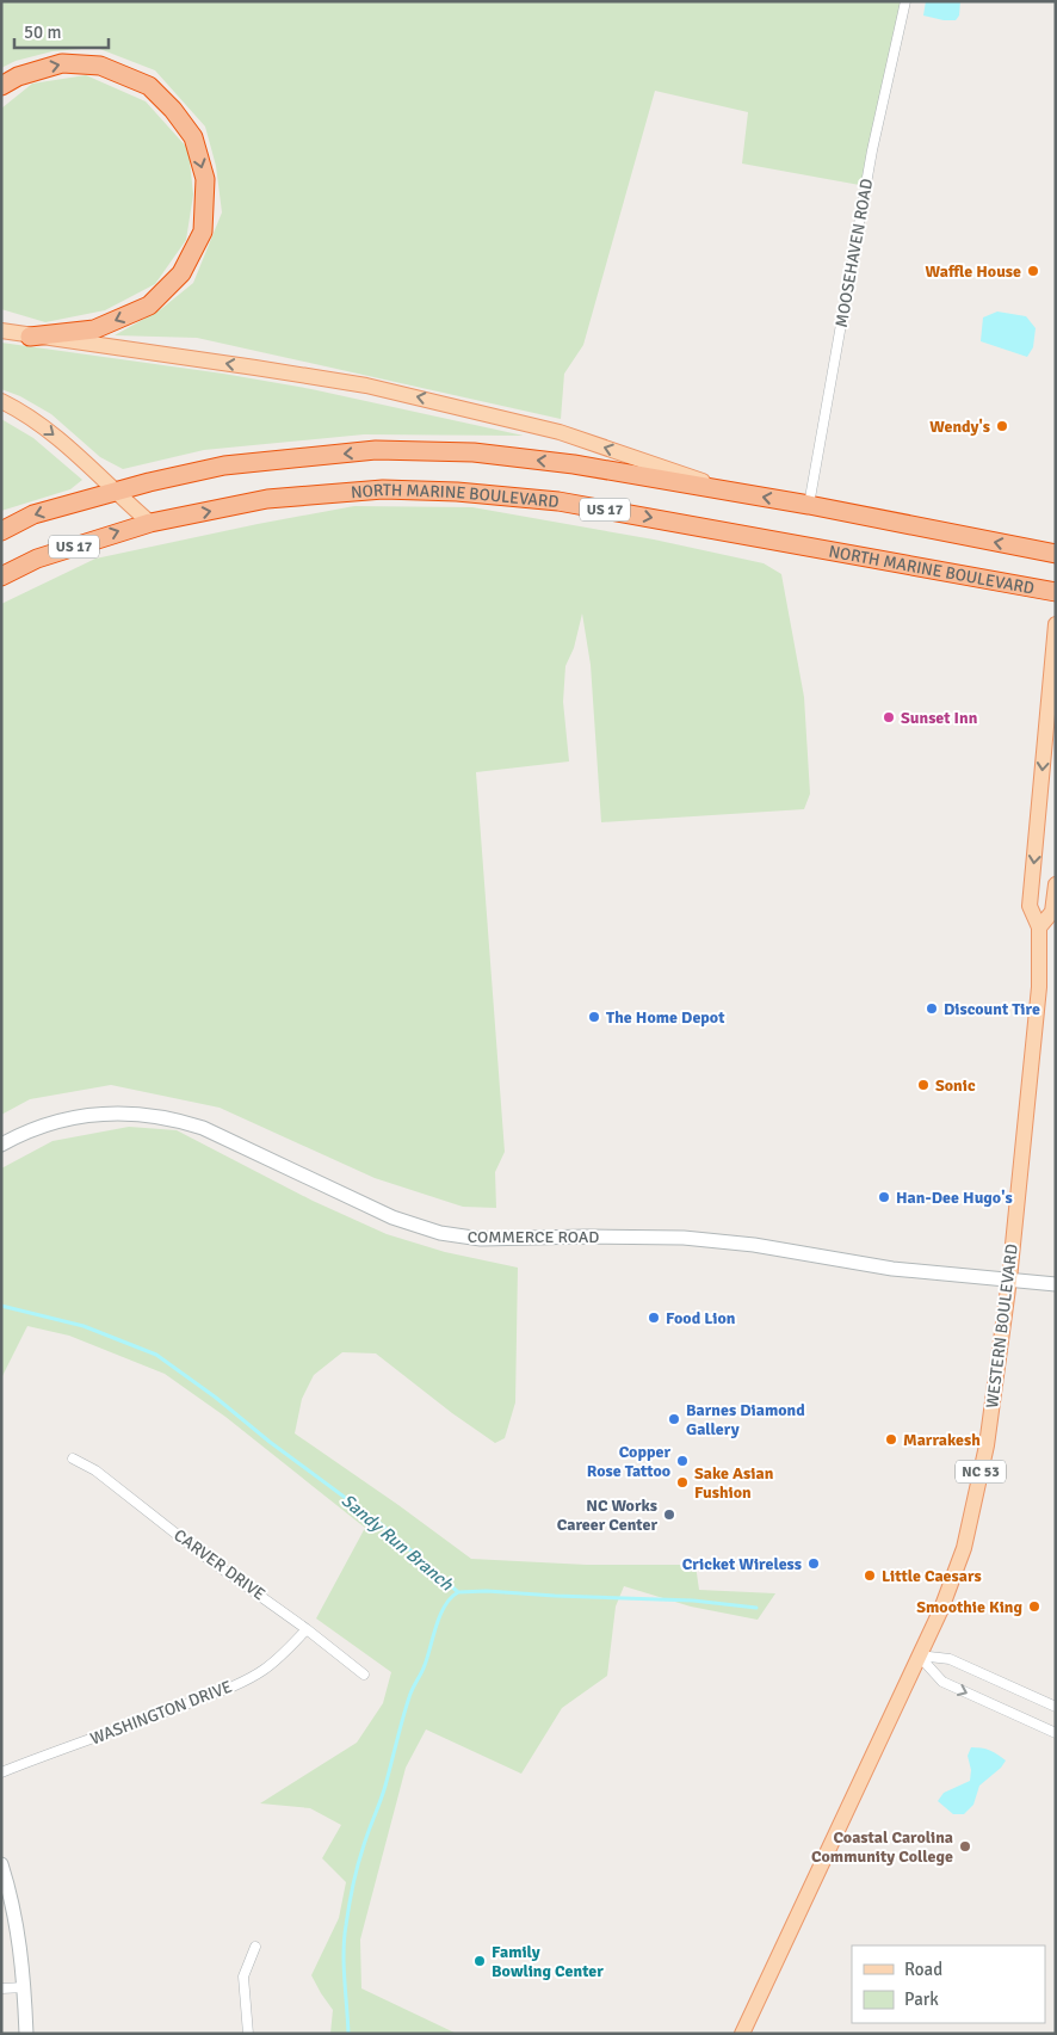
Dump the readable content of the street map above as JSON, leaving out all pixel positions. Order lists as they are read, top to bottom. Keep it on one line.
{"streets":{"highway":["NORTH MARINE BOULEVARD","US 17"],"main road":["WESTERN BOULEVARD","NC 53"],"street":["MOOSEHAVEN ROAD","COMMERCE ROAD","CARVER DRIVE","WASHINGTON DRIVE"]},"crossings":[["MOOSEHAVEN ROAD","US 17"],["NORTH MARINE BOULEVARD","US 17"],["COMMERCE ROAD","WESTERN BOULEVARD"],["CARVER DRIVE","WASHINGTON DRIVE"]],"water":["Sandy Run Branch"],"places":["Waffle House","Wendy's","Sunset Inn","Discount Tire","The Home Depot","Sonic","Han-Dee Hugo's","Food Lion","Barnes Diamond Gallery","Marrakesh","Copper Rose Tattoo","Sake Asian Fushion","NC Works Career Center","Cricket Wireless","Little Caesars","Smoothie King","Coastal Carolina Community College","Family Bowling Center"],"legend":["Road","Park"],"scale_bar":"50 m"}
